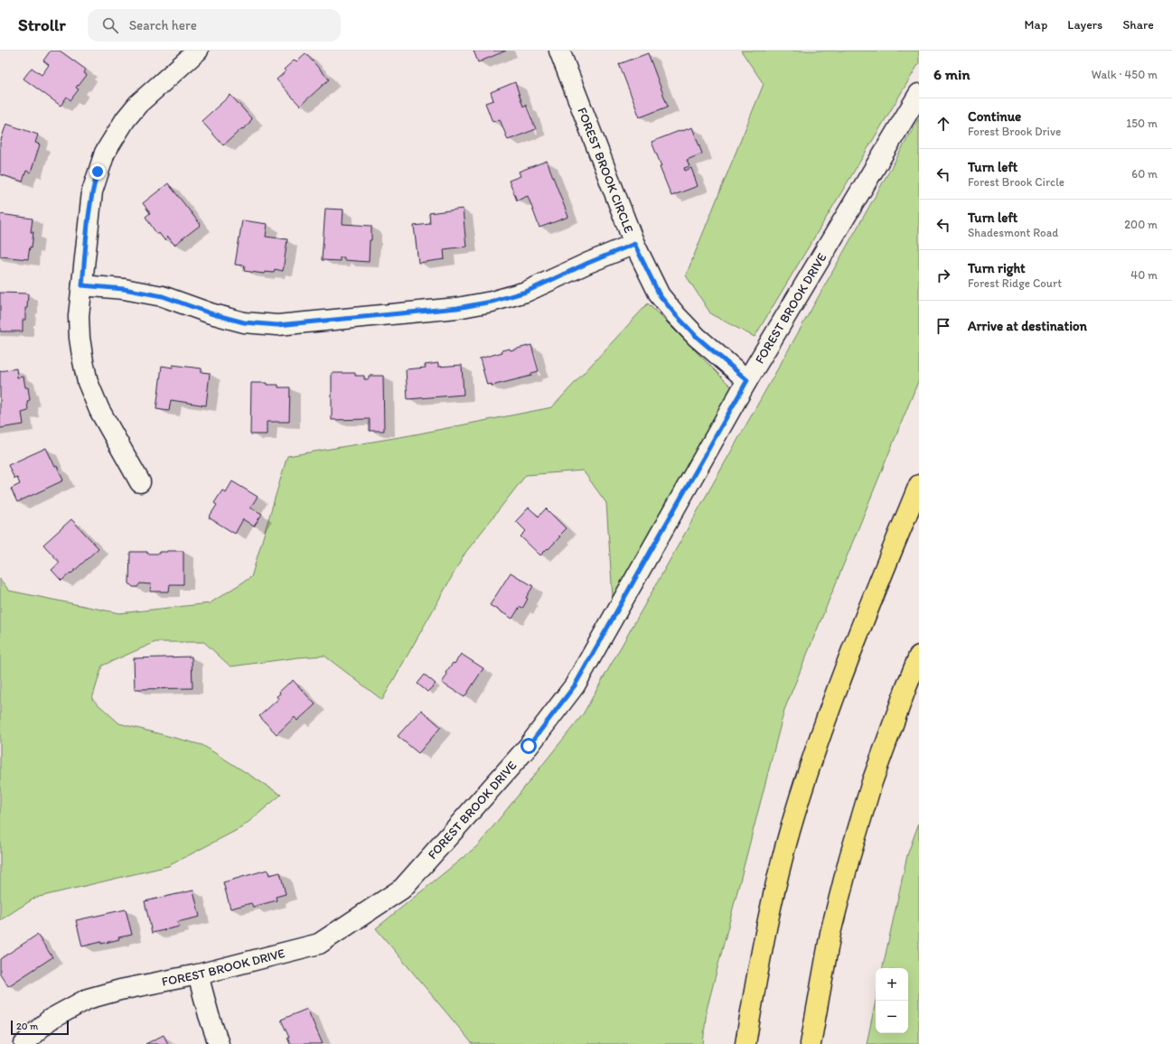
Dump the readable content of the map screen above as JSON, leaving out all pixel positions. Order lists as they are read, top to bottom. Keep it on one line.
{"streets":{"street":["FOREST BROOK CIRCLE","FOREST BROOK DRIVE"]},"crossings":[["FOREST BROOK CIRCLE","FOREST BROOK DRIVE"]],"scale_bar":"20 m","page":{"header":"Strollr","search":"Search here","nav":["Map","Layers","Share"],"heading":["6 min","Walk · 450 m"],"list":[["Continue","Forest Brook Drive","150 m"],["Turn left","Forest Brook Circle","60 m"],["Turn left","Shadesmont Road","200 m"],["Turn right","Forest Ridge Court","40 m"],"Arrive at destination"],"map_buttons":["+","−"],"scale":"20 m"}}
